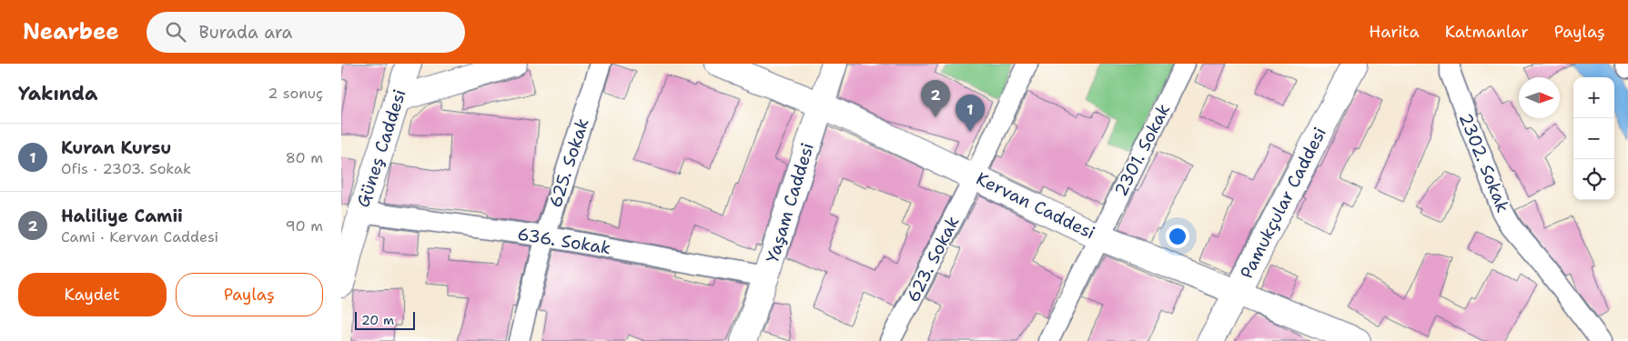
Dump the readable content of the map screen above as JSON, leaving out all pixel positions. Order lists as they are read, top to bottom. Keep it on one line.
{"streets":{"street":["Güneş Caddesi","2301. Sokak","625. Sokak","2302. Sokak","Yaşam Caddesi","Pamukçular Caddesi","Kervan Caddesi","636. Sokak","623. Sokak"]},"crossings":[["Güneş Caddesi","636. Sokak"],["2301. Sokak","Kervan Caddesi"],["625. Sokak","636. Sokak"],["Yaşam Caddesi","Kervan Caddesi"],["Yaşam Caddesi","636. Sokak"],["Pamukçular Caddesi","Kervan Caddesi"],["Kervan Caddesi","623. Sokak"]],"scale_bar":"20 m","north":"right","page":{"header":"Nearbee","search":"Burada ara","nav":["Harita","Katmanlar","Paylaş"],"heading":["Yakında","2 sonuç"],"map_buttons":["+","−"],"pins":["2","1"],"list":[{"mark":"1","name":"Kuran Kursu","note":"Ofis · 2303. Sokak","value":"80 m"},{"mark":"2","name":"Haliliye Camii","note":"Cami · Kervan Caddesi","value":"90 m"}],"buttons":["Kaydet","Paylaş"],"scale":"20 m"}}
